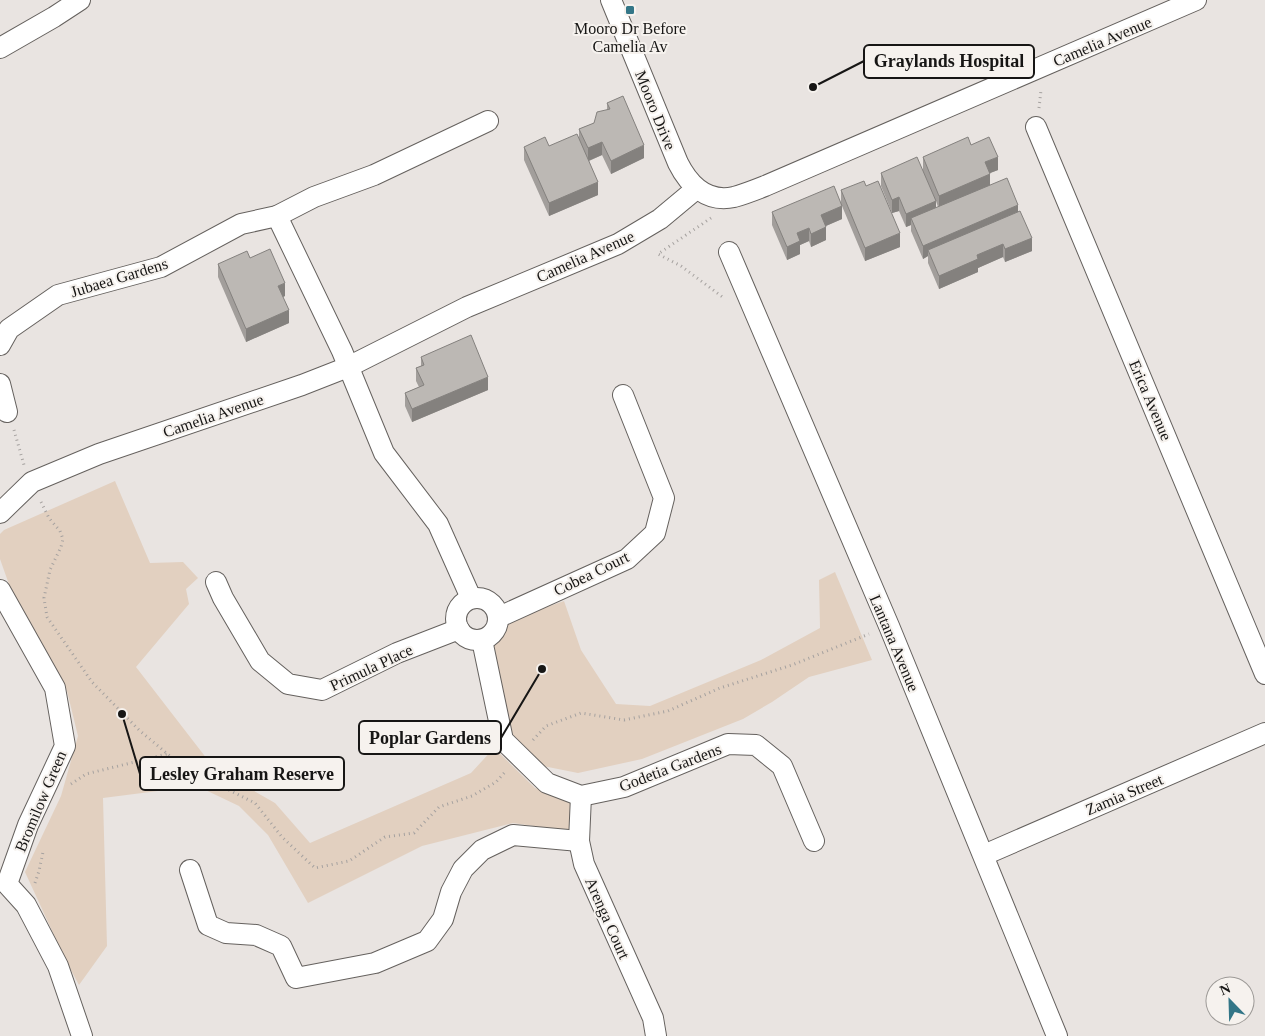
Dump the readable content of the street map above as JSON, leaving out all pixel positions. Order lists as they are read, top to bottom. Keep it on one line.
{"streets":{"street":["Camelia Avenue","Mooro Drive","Jubaea Gardens","Erica Avenue","Cobea Court","Lantana Avenue","Primula Place","Godetia Gardens","Zamia Street","Bromilow Green","Arenga Court"]},"crossings":[["Camelia Avenue","Mooro Drive"],["Cobea Court","Primula Place"],["Lantana Avenue","Zamia Street"],["Godetia Gardens","Arenga Court"]],"places":{"transit":["Mooro Dr Before Camelia Av"],"other":["Graylands Hospital","Poplar Gardens","Lesley Graham Reserve"]},"north":"top left"}
